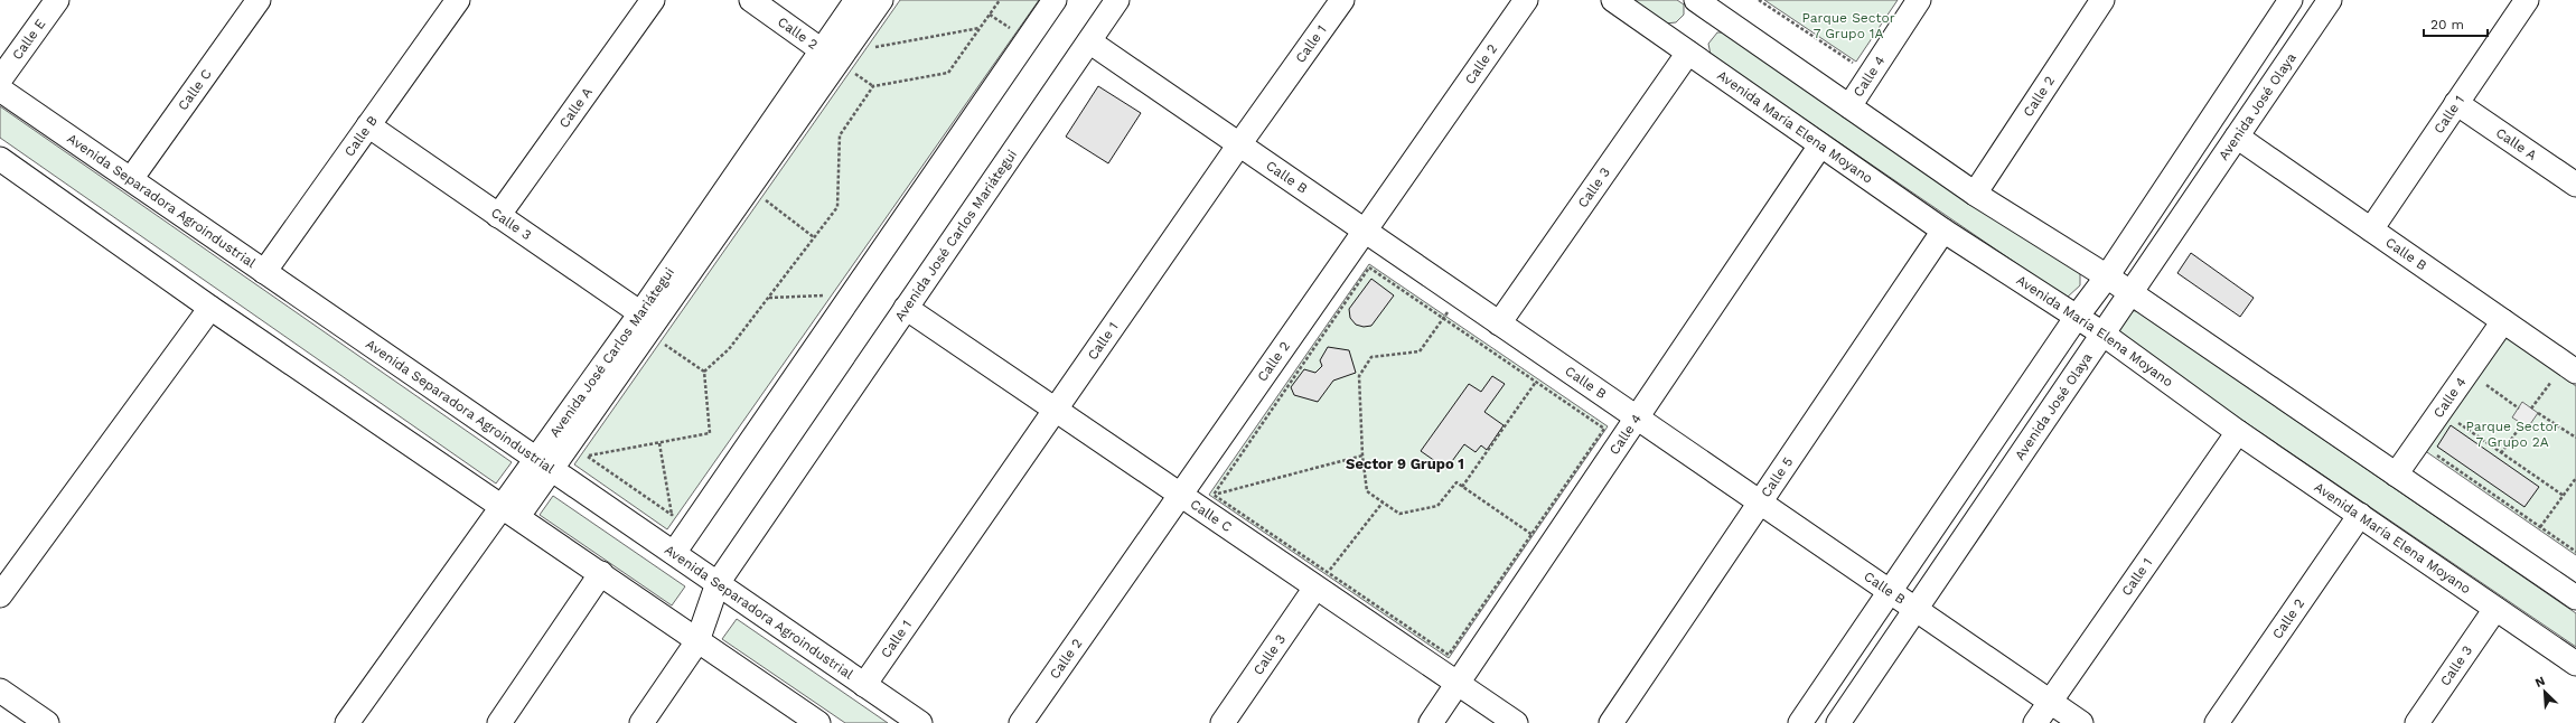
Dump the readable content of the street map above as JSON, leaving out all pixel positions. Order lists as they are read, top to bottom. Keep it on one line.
{"streets":{"street":["Calle 2","Calle E","Calle 1","Calle 4","Calle C","Avenida José Olaya","Calle A","Avenida María Elena Moyano","Calle B","Calle 3","Avenida Separadora Agroindustrial","Avenida José Carlos Mariátegui","Calle 5"]},"crossings":[["Calle 2","Calle C"],["Calle 2","Avenida María Elena Moyano"],["Calle 2","Calle B"],["Calle 2","Avenida José Carlos Mariátegui"],["Calle 1","Calle C"],["Calle 1","Calle A"],["Calle 1","Avenida María Elena Moyano"],["Calle 1","Calle B"],["Calle 1","Avenida Separadora Agroindustrial"],["Calle 4","Calle C"],["Calle 4","Avenida María Elena Moyano"],["Calle 4","Calle B"],["Calle C","Calle 3"],["Calle C","Avenida Separadora Agroindustrial"],["Calle C","Avenida José Carlos Mariátegui"],["Avenida José Olaya","Avenida María Elena Moyano"],["Avenida José Olaya","Calle B"],["Calle A","Calle 3"],["Avenida María Elena Moyano","Calle 3"],["Avenida María Elena Moyano","Calle 5"],["Calle B","Calle 3"],["Calle B","Avenida Separadora Agroindustrial"],["Calle B","Avenida José Carlos Mariátegui"],["Calle B","Calle 5"],["Calle 3","Avenida José Carlos Mariátegui"],["Avenida Separadora Agroindustrial","Avenida José Carlos Mariátegui"]],"districts":["Sector 9 Grupo 1"],"parks":["Parque Sector 7 Grupo 1A","Parque Sector 7 Grupo 2A"],"scale_bar":"20 m","north":"top left"}
